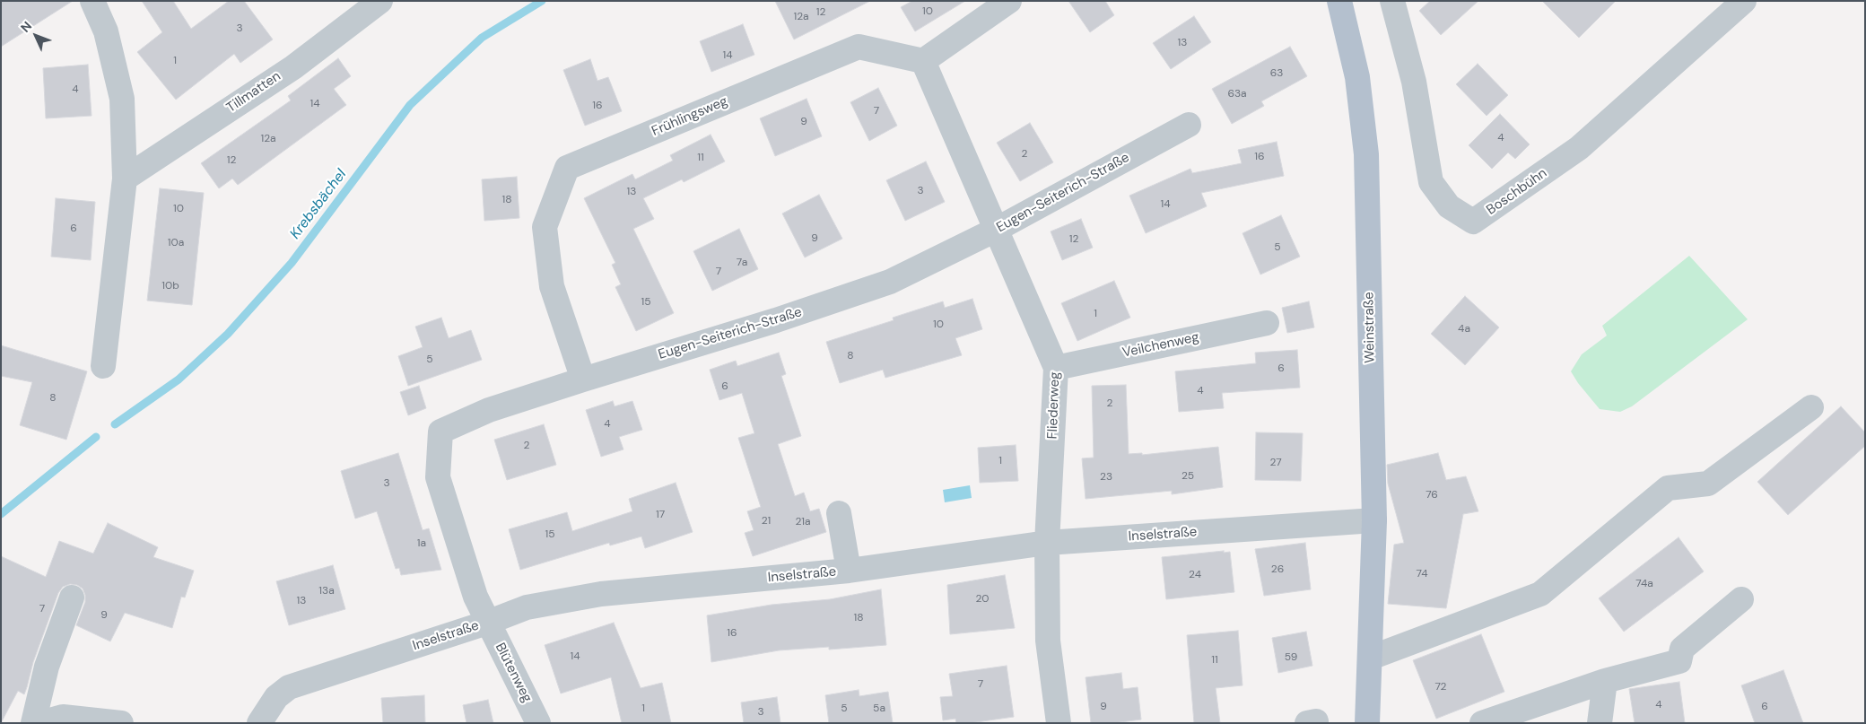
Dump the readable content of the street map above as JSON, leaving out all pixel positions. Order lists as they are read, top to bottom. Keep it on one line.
{"streets":{"main road":["Weinstraße"],"street":["Tillmatten","Frühlingsweg","Boschbühn","Eugen-Seiterich-Straße","Veilchenweg","Fliederweg","Inselstraße","Blütenweg"]},"crossings":[["Frühlingsweg","Eugen-Seiterich-Straße"],["Frühlingsweg","Fliederweg"],["Eugen-Seiterich-Straße","Fliederweg"],["Eugen-Seiterich-Straße","Inselstraße"],["Eugen-Seiterich-Straße","Blütenweg"],["Weinstraße","Inselstraße"],["Veilchenweg","Fliederweg"],["Fliederweg","Inselstraße"],["Inselstraße","Blütenweg"]],"water":["Krebsbächel"],"house_numbers":["10","12","12a","3","13","14","1","63","4","63a","14","16","7","9","4","12a","2","16","11","12","3","13","18","14","10","6","9","12","10a","5","7a","7","10b","15","1","10","4a","8","5","6","6","4","8","2","4","2","1","27","25","23","3","76","17","21","21a","15","1a","26","74","24","74a","13a","20","13","7","9","18","16","14","59","11","7","72","4","9","6","1","5","5a","3"],"north":"top left"}
